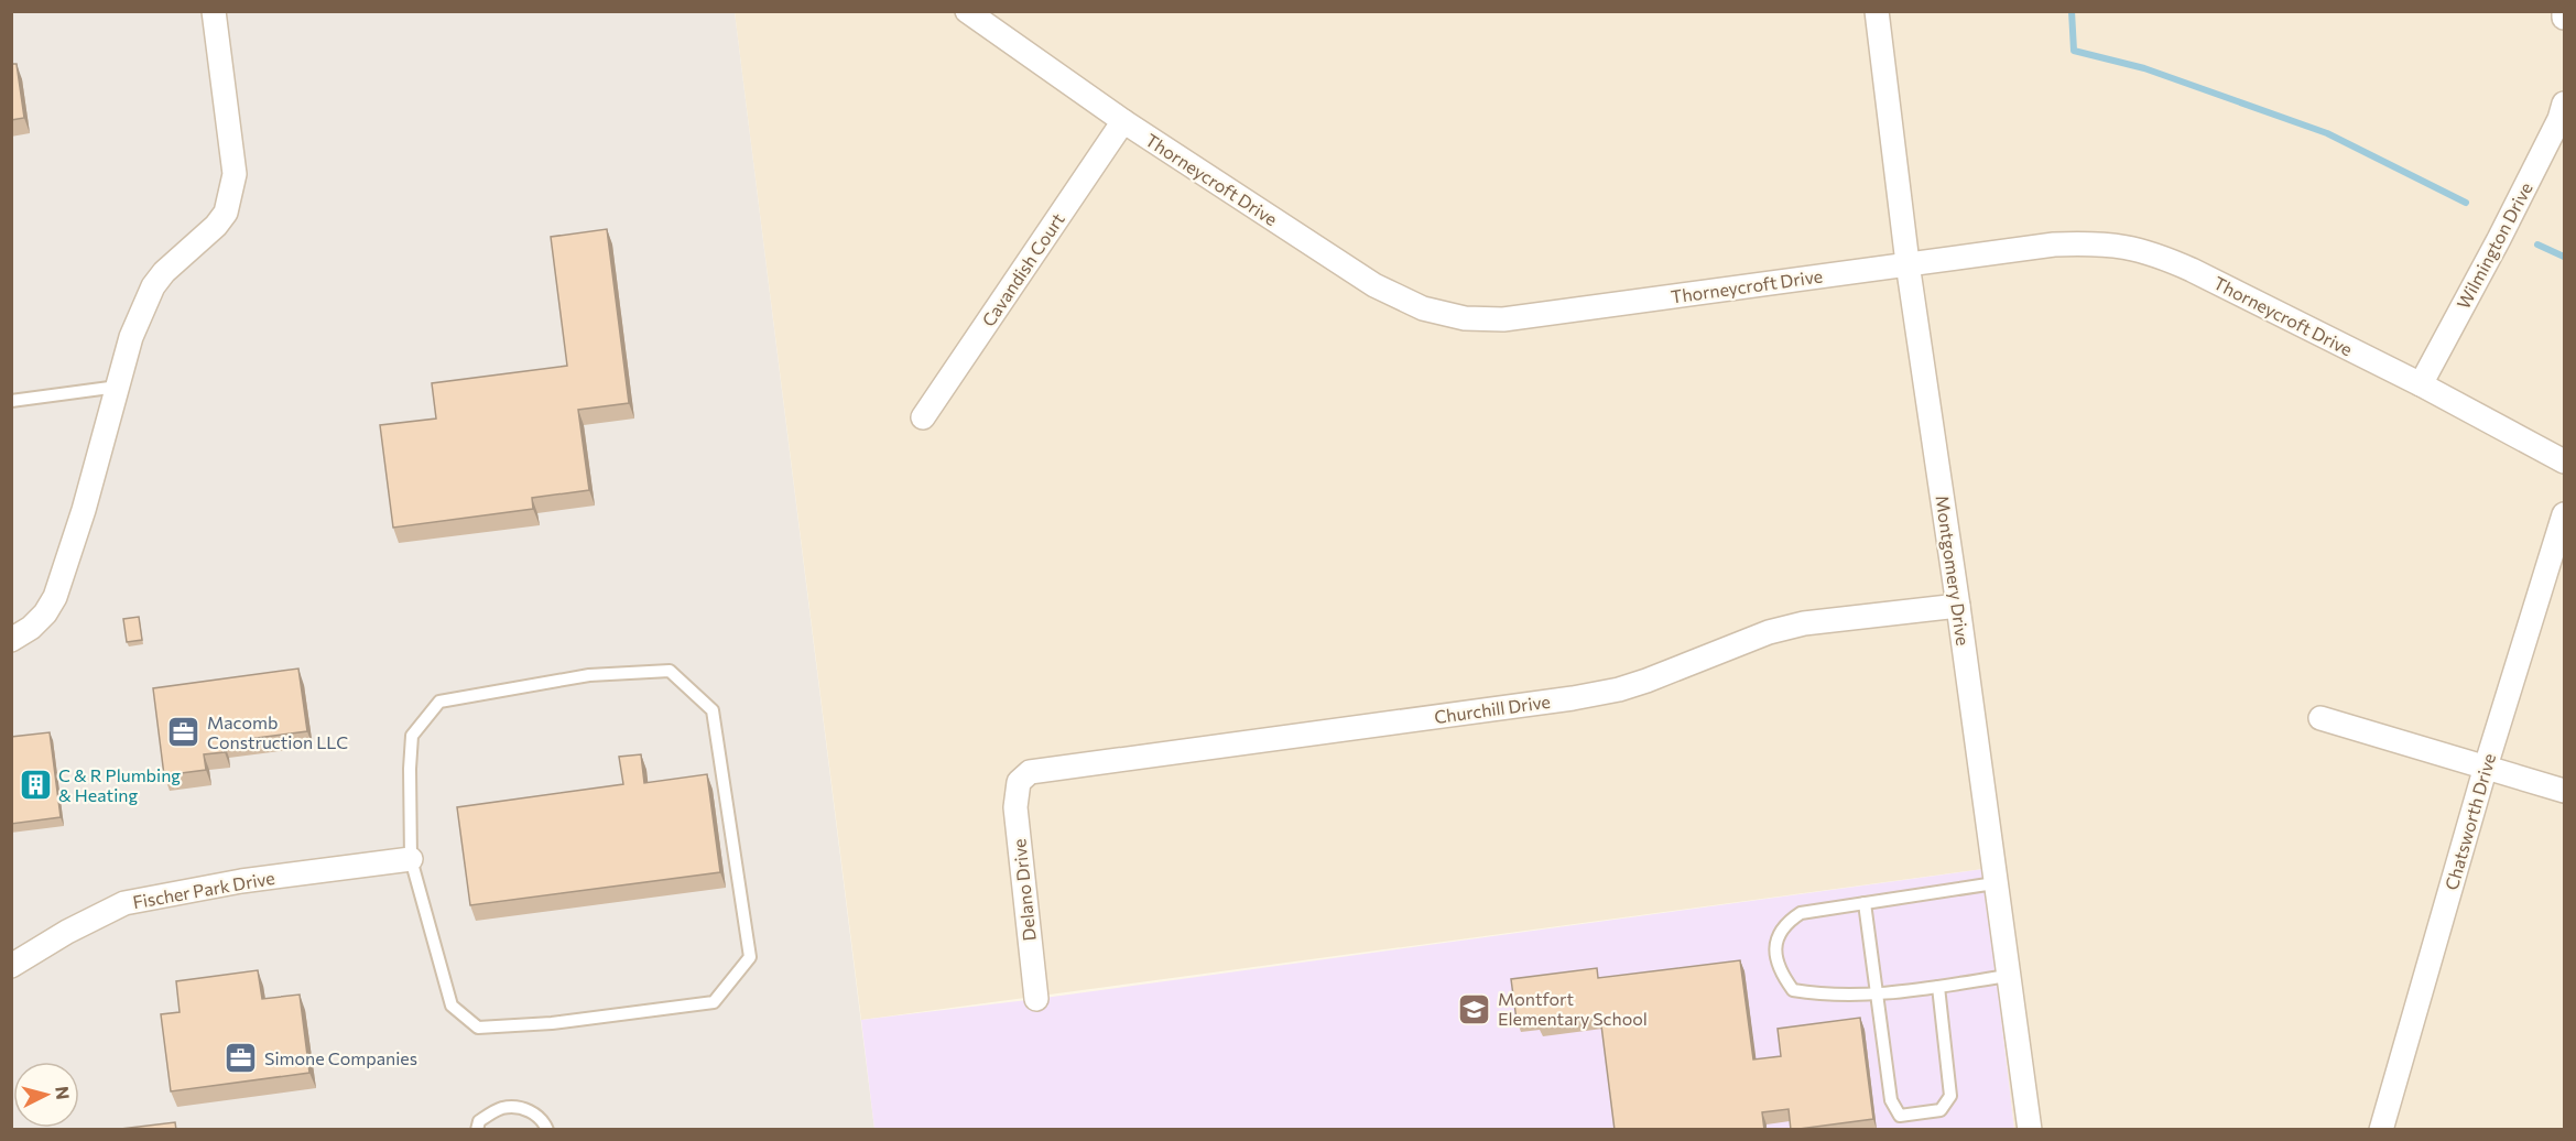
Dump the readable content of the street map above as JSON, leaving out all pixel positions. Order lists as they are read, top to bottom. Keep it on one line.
{"streets":{"street":["Thorneycroft Drive","Wilmington Drive","Cavandish Court","Montgomery Drive","Churchill Drive","Chatsworth Drive","Fischer Park Drive","Delano Drive"]},"crossings":[["Thorneycroft Drive","Wilmington Drive"],["Thorneycroft Drive","Cavandish Court"],["Thorneycroft Drive","Montgomery Drive"],["Montgomery Drive","Churchill Drive"],["Churchill Drive","Delano Drive"]],"places":{"office":["Macomb Construction LLC","Simone Companies"],"building":["C & R Plumbing & Heating"],"school or university":["Montfort Elementary School"]},"north":"right"}
